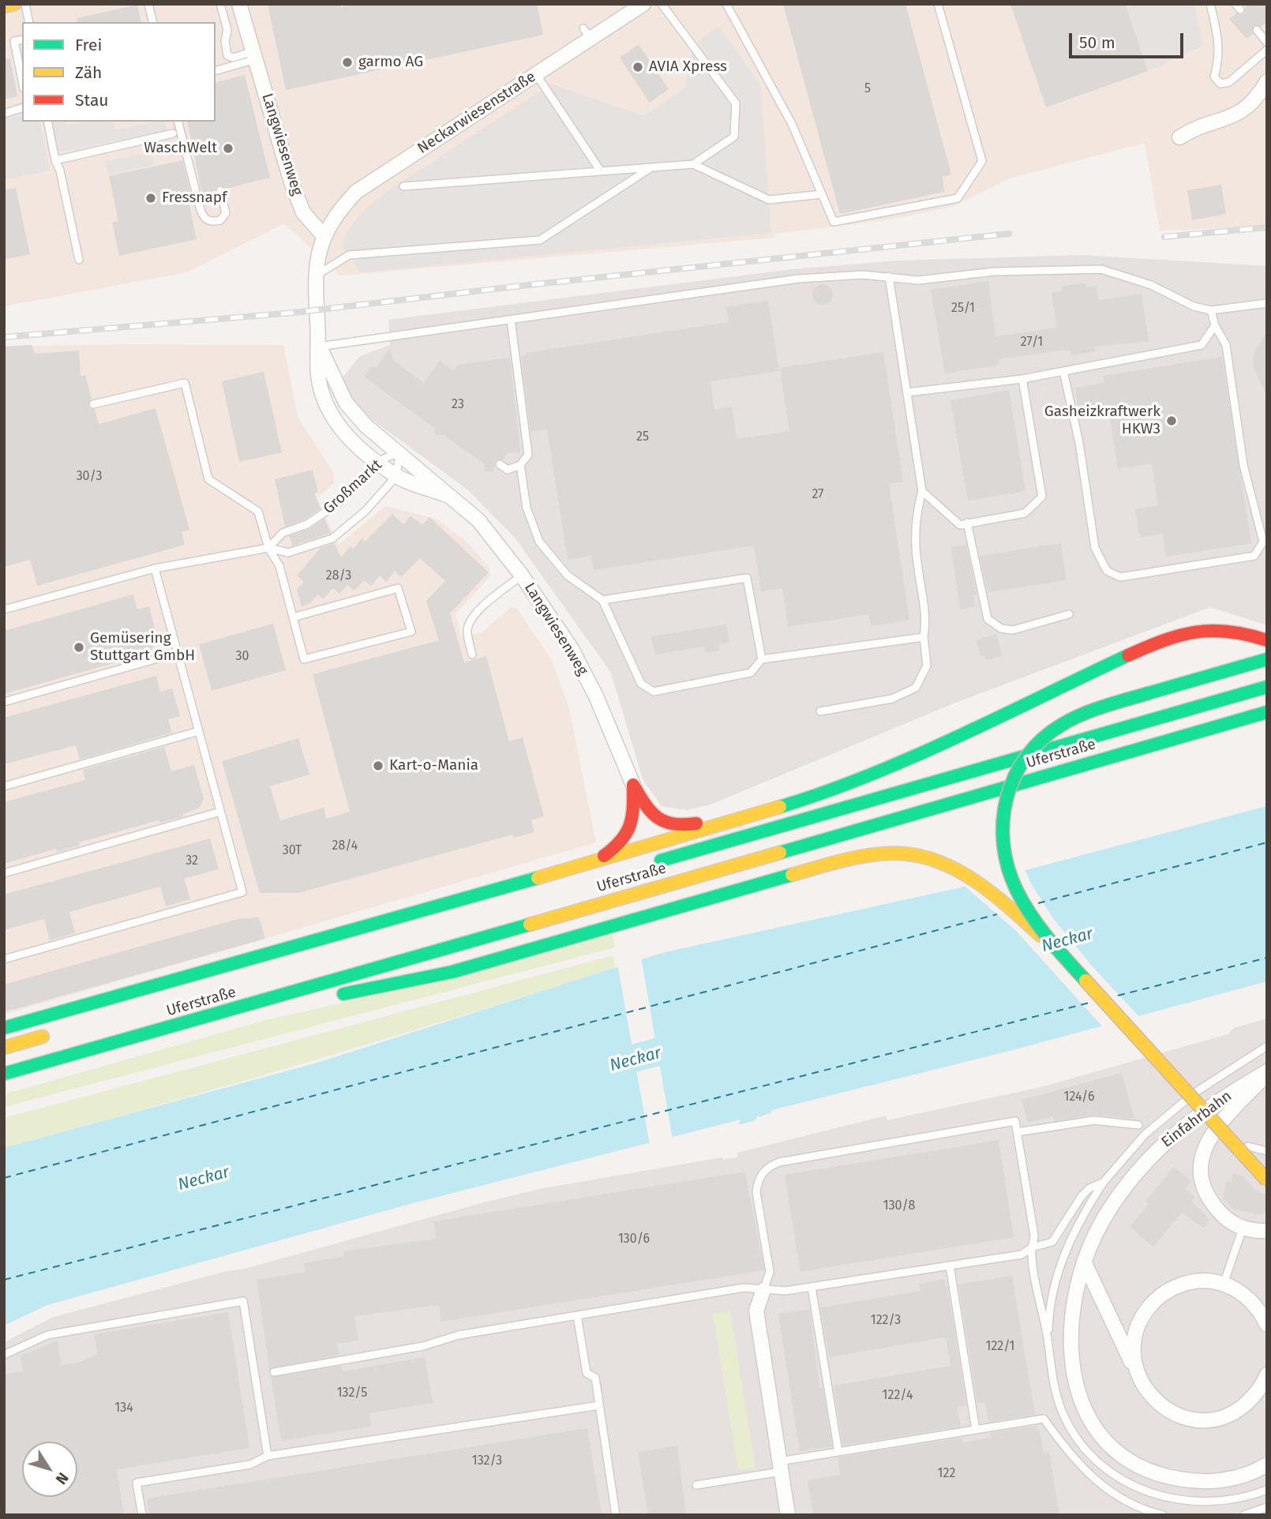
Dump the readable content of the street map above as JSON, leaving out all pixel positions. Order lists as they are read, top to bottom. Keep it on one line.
{"streets":{"main road":["Uferstraße"],"street":["Neckarwiesenstraße","Langwiesenweg","Einfahrbahn"],"lane":["Großmarkt"]},"crossings":[["Neckarwiesenstraße","Langwiesenweg"],["Langwiesenweg","Großmarkt"]],"water":["Neckar"],"places":["garmo AG","AVIA Xpress","WaschWelt","Fressnapf","Gasheizkraftwerk HKW3","Gemüsering Stuttgart GmbH","Kart-o-Mania"],"house_numbers":["5","25/1","27/1","23","25","30/3","27","28/3","30","28/4","30T","32","124/6","130/8","130/6","122/3","122/1","132/5","122/4","134","132/3","122"],"legend":["Frei","Zäh","Stau"],"scale_bar":"50 m","north":"bottom right"}
